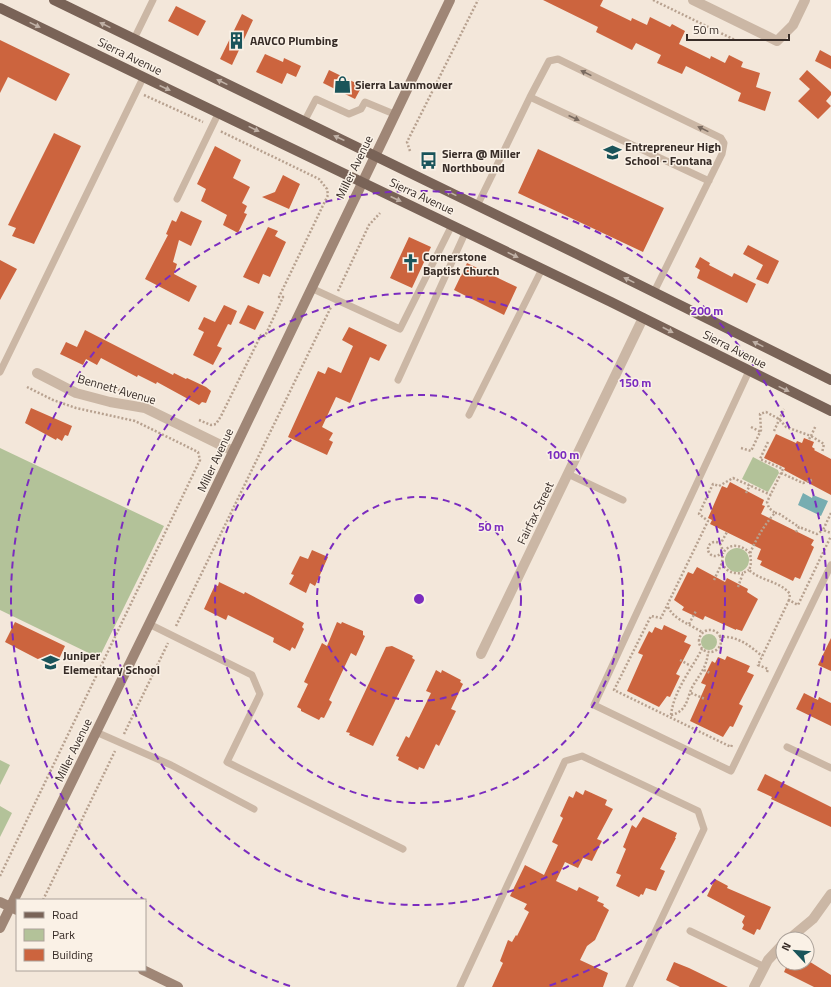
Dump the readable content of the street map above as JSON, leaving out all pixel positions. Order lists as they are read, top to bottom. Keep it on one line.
{"streets":{"main road":["Sierra Avenue"],"street":["Miller Avenue","Bennett Avenue","Fairfax Street"]},"crossings":[["Sierra Avenue","Miller Avenue"],["Sierra Avenue","Fairfax Street"],["Miller Avenue","Bennett Avenue"]],"places":{"building":["AAVCO Plumbing"],"shop":["Sierra Lawnmower"],"school or university":["Entrepreneur High School - Fontana","Juniper Elementary School"],"bus stop":["Sierra @ Miller Northbound"],"church":["Cornerstone Baptist Church"]},"legend":["Road","Park","Building"],"scale_bar":"50 m","north":"top left","rings":["200 m","150 m","100 m","50 m"]}
